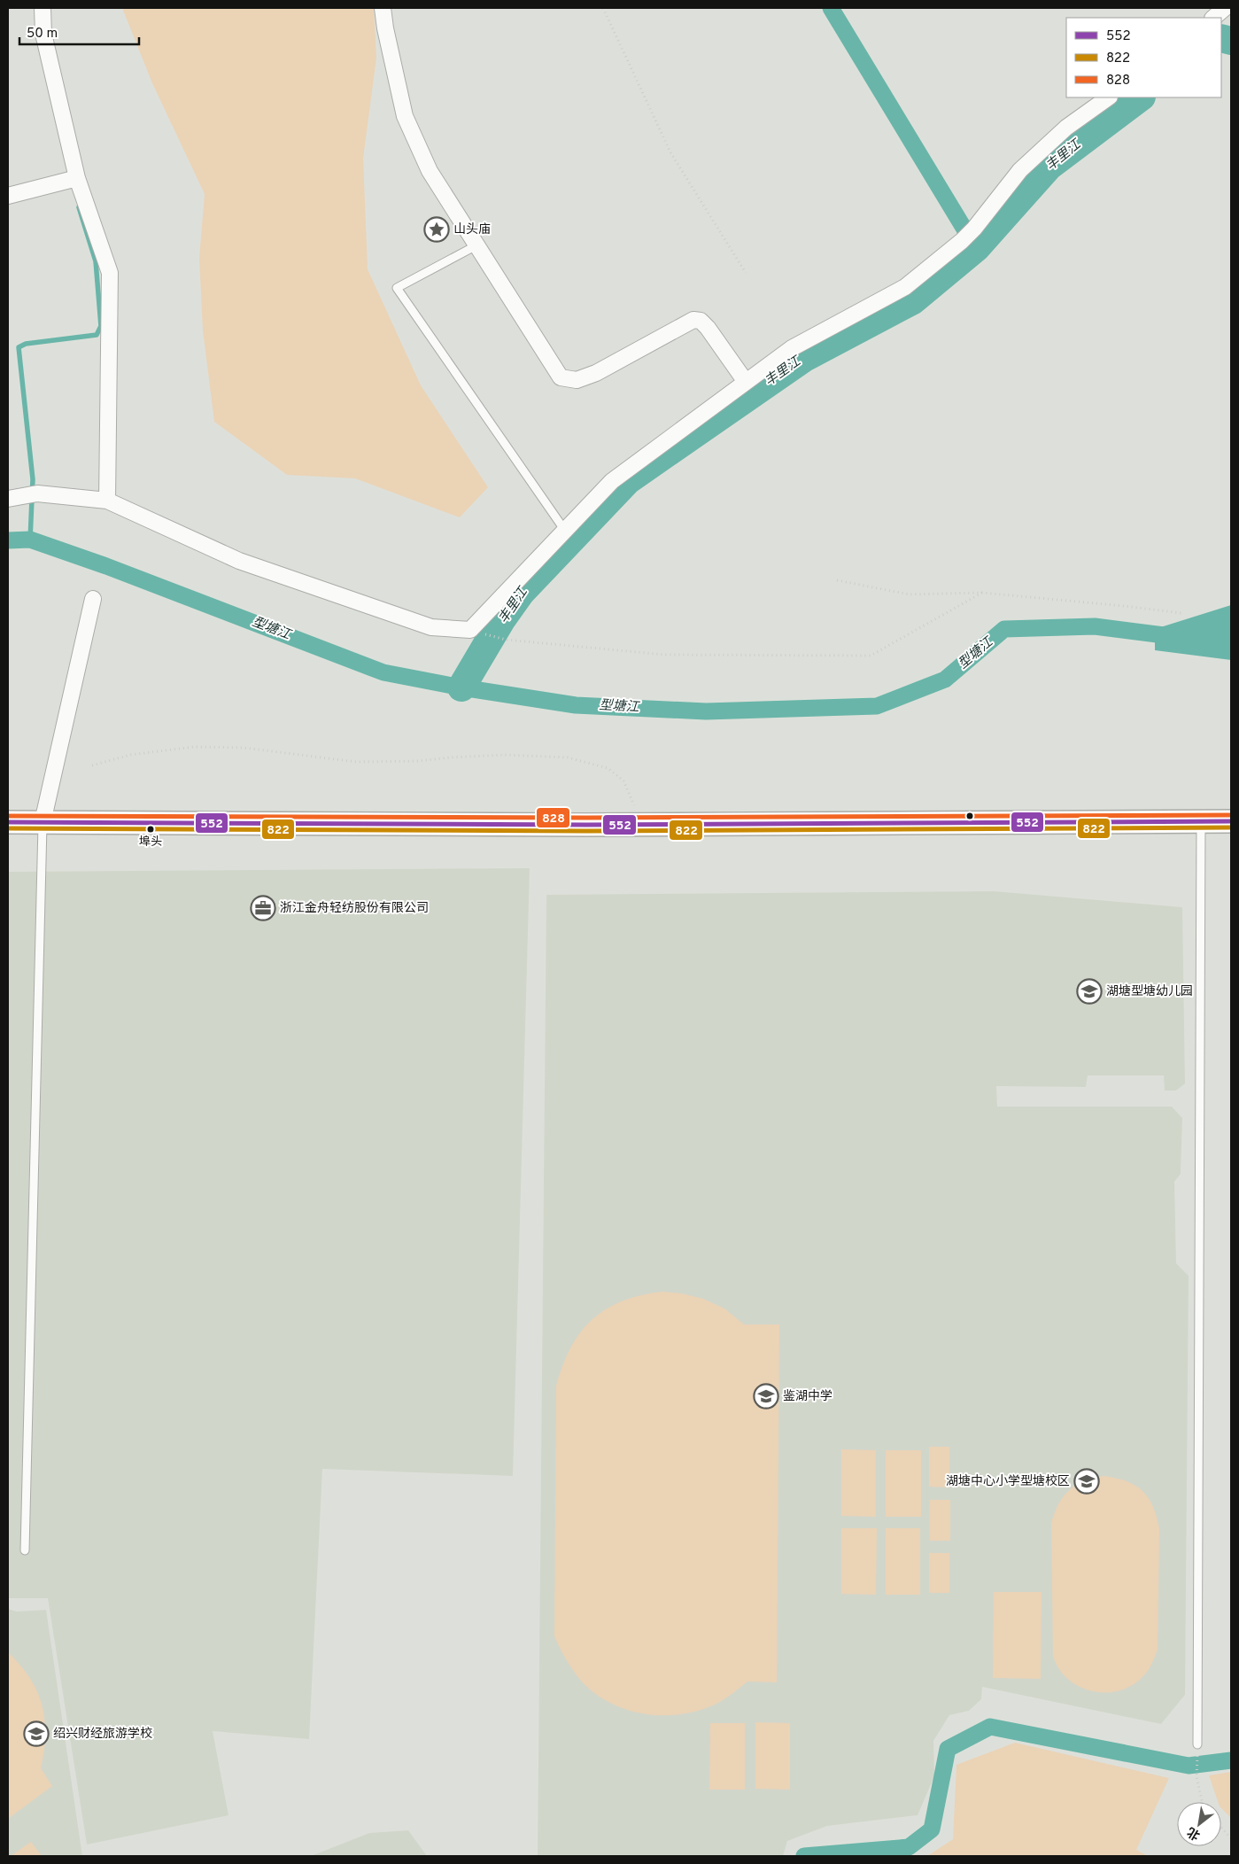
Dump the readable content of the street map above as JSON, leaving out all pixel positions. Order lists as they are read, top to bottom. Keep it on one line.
{"water":["丰里江","型塘江"],"places":{"place":["山头庙"],"other":["埠头"],"office":["浙江金舟轻纺股份有限公司"],"school or university":["湖塘型塘幼儿园","鉴湖中学","湖塘中心小学型塘校区","绍兴财经旅游学校"]},"lines":["transit line 828","transit line 552","transit line 822"],"legend":["552","822","828"],"scale_bar":"50 m","north":"bottom left"}
